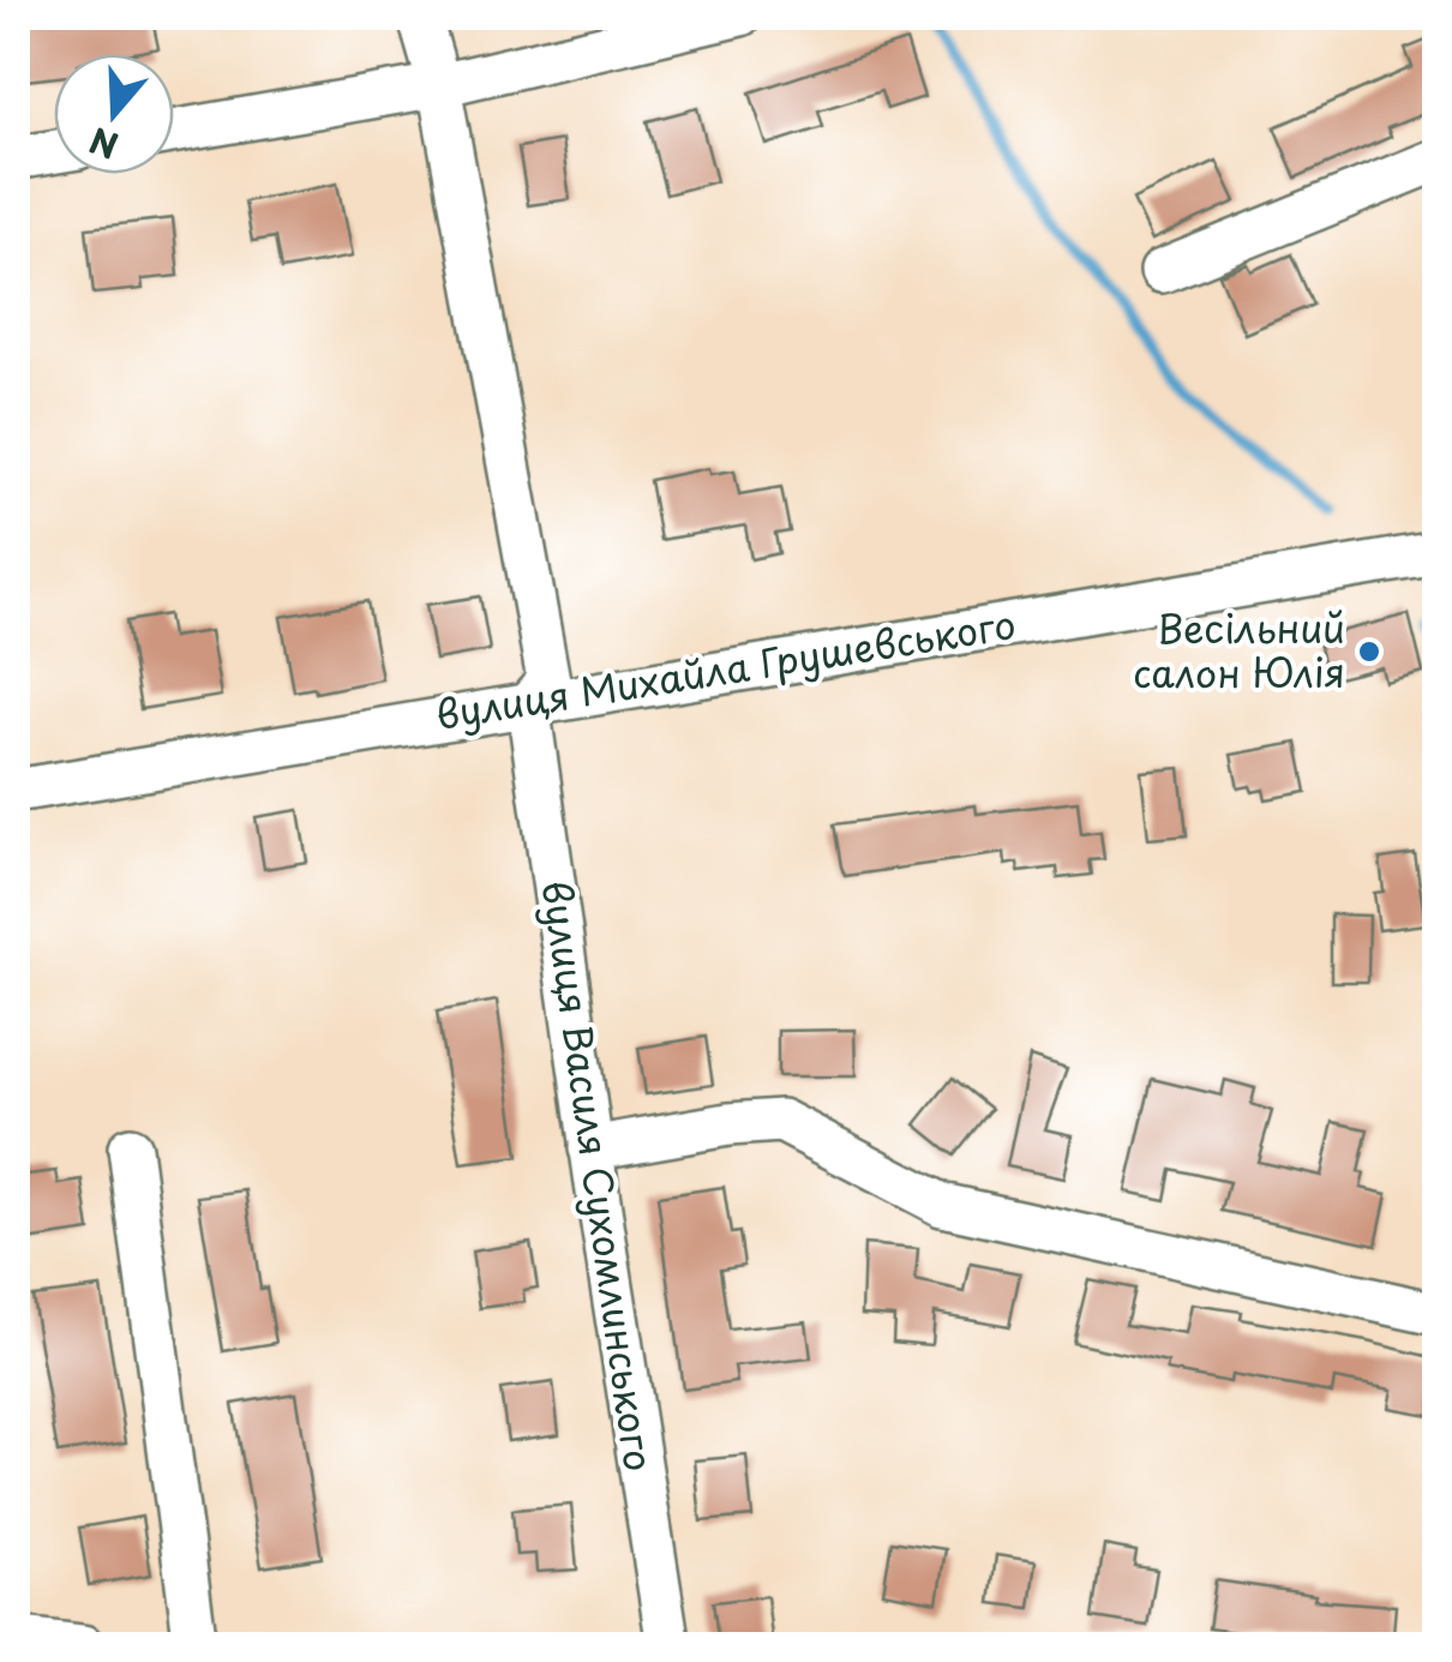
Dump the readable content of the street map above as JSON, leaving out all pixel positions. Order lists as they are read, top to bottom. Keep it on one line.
{"streets":{"street":["вулиця Михайла Грушевського","вулиця Василя Сухомлинського"]},"crossings":[["вулиця Михайла Грушевського","вулиця Василя Сухомлинського"]],"places":["Весільний салон Юлія"],"north":"bottom"}
